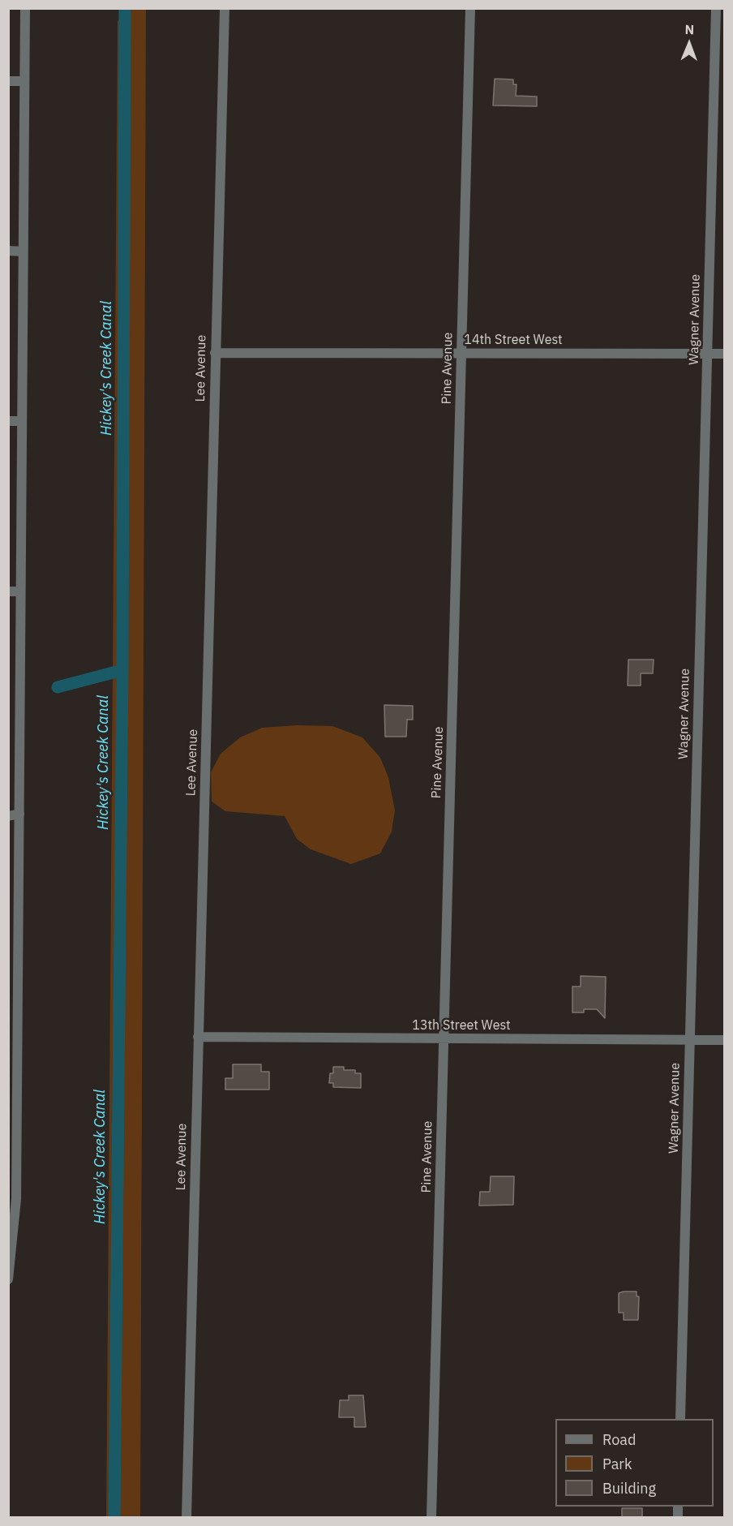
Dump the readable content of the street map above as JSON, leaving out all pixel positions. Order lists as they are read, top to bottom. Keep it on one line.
{"streets":{"street":["Wagner Avenue","14th Street West","Lee Avenue","Pine Avenue","13th Street West"]},"crossings":[["Wagner Avenue","14th Street West"],["Wagner Avenue","13th Street West"],["14th Street West","Lee Avenue"],["14th Street West","Pine Avenue"],["Lee Avenue","13th Street West"],["Pine Avenue","13th Street West"]],"water":["Hickey's Creek Canal"],"legend":["Road","Park","Building"],"north":"top"}
